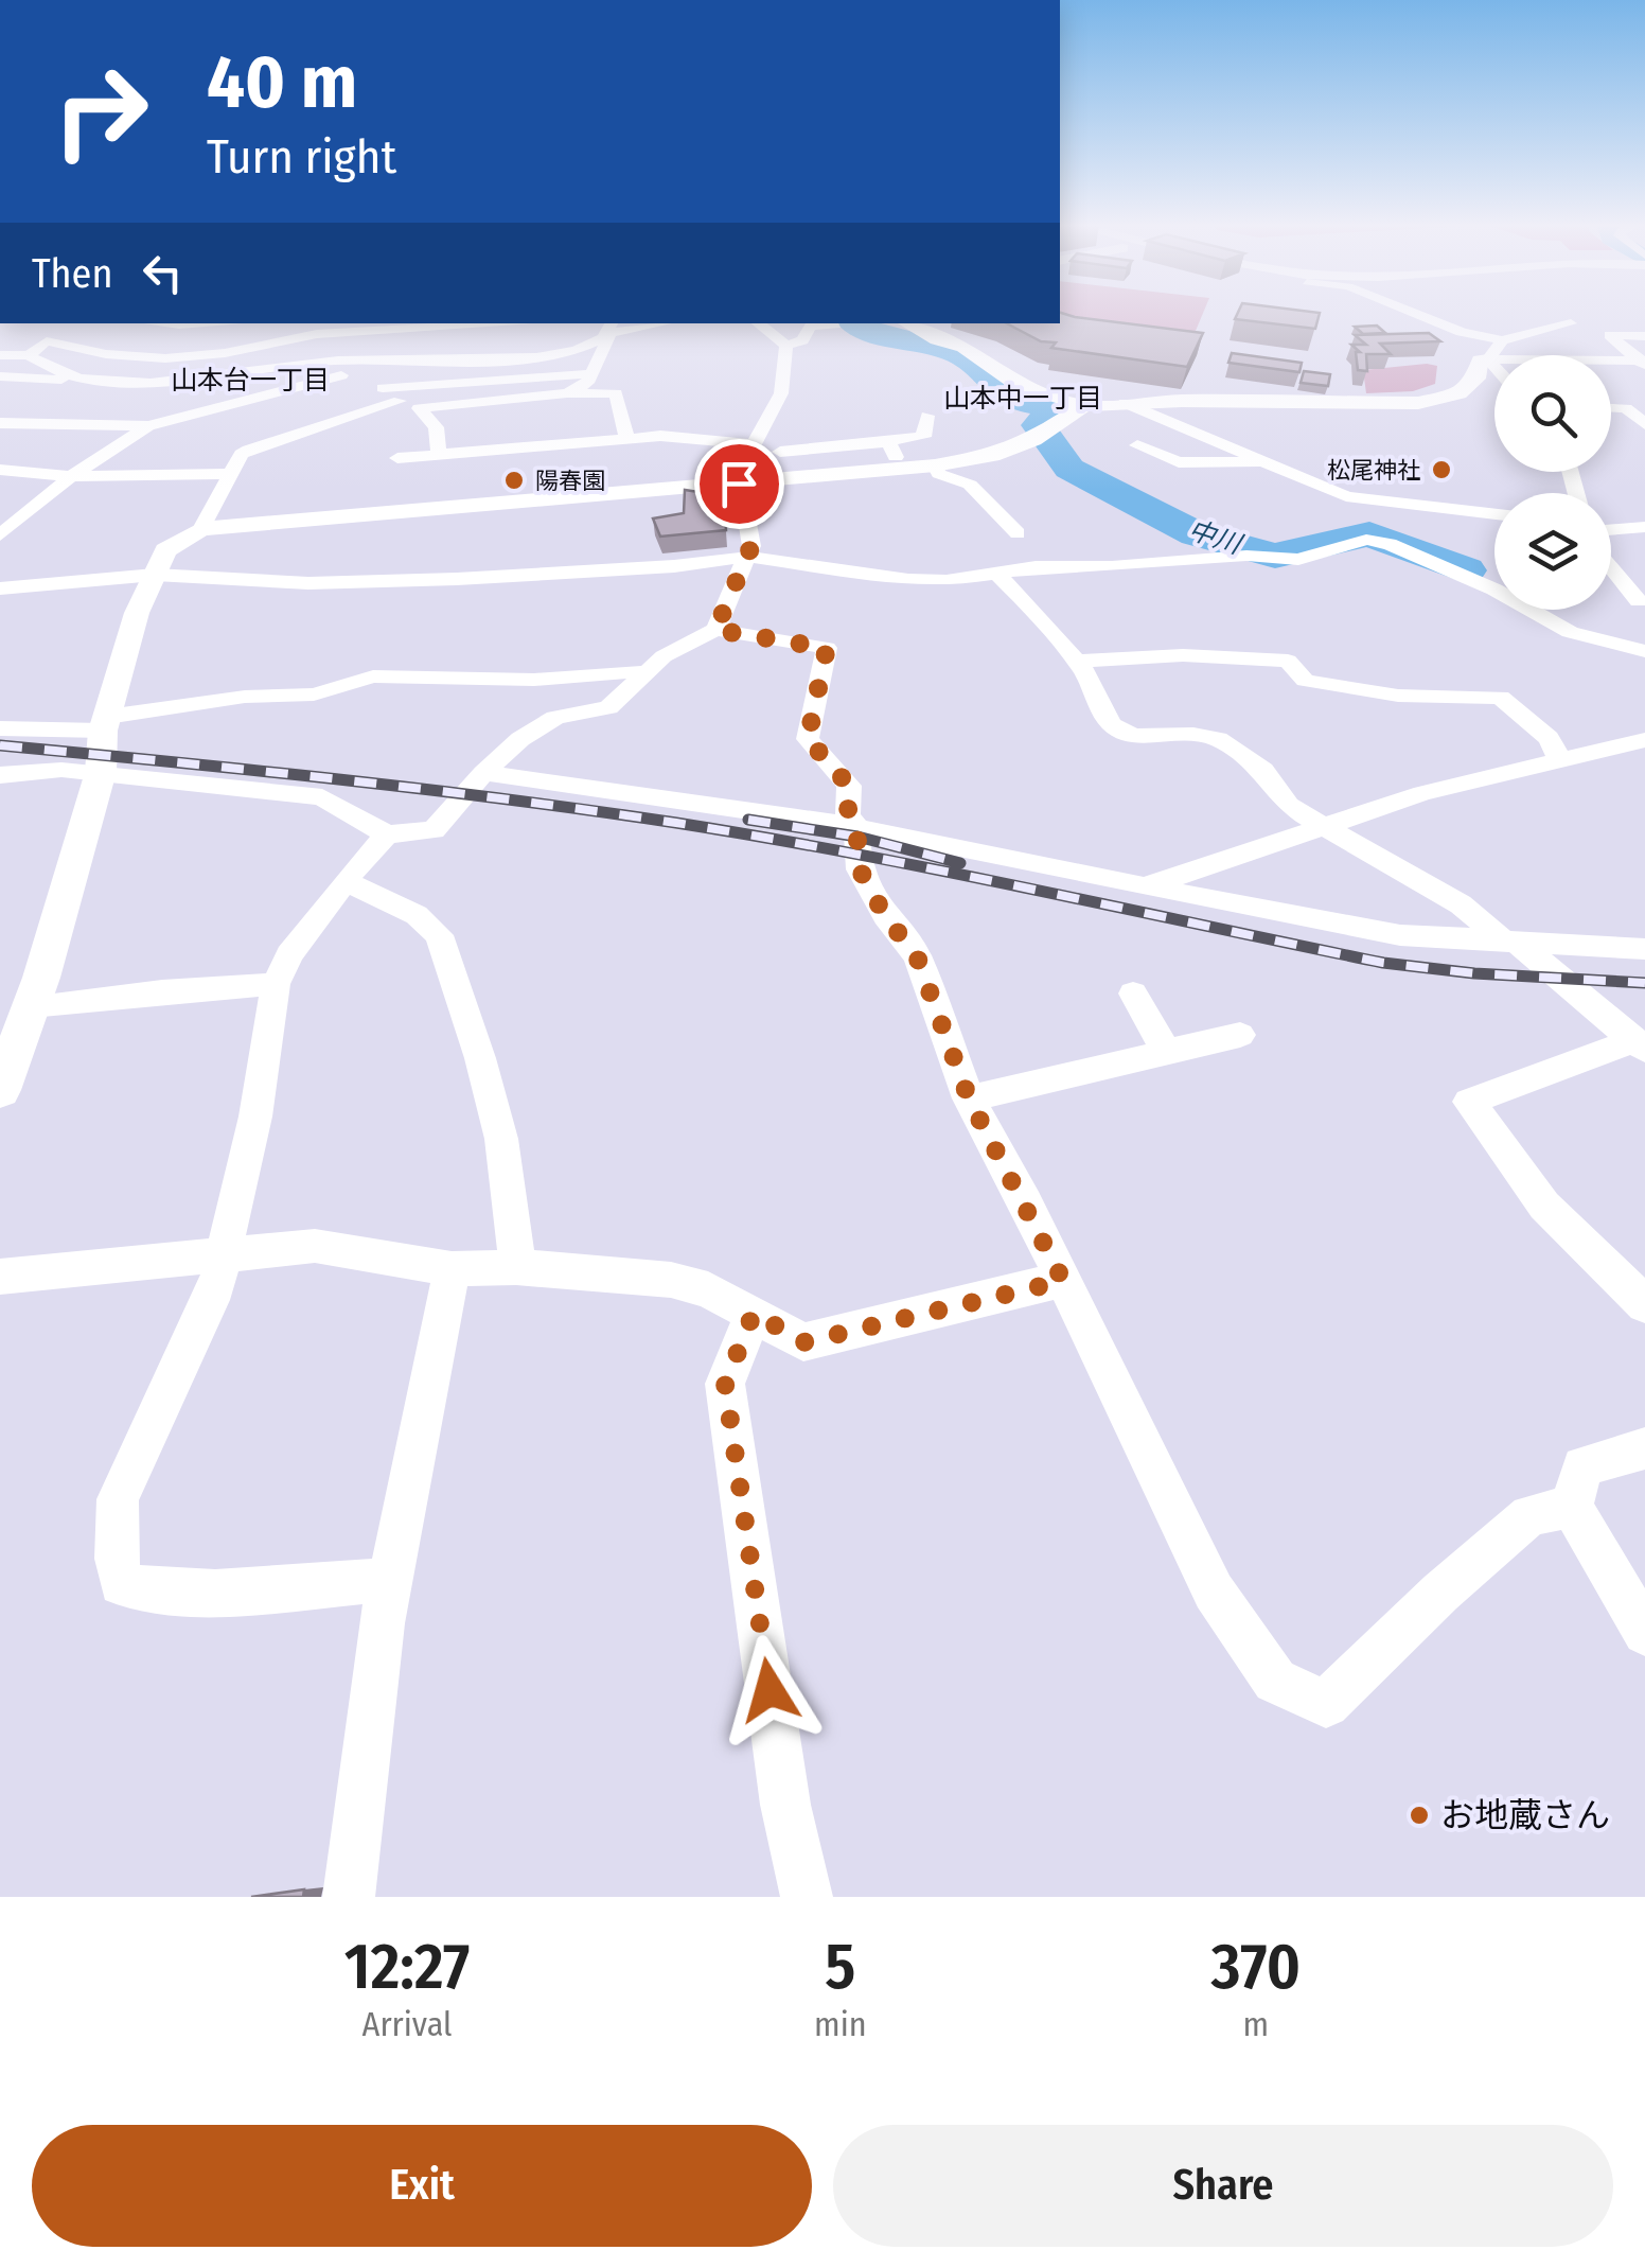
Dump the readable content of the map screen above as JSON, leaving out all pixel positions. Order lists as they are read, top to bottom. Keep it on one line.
{"districts":["山本台一丁目","山本中一丁目"],"water":["中川"],"places":["松尾神社","陽春園","お地蔵さん"],"page":{"turn":["40 m","Turn right"],"then":"Then","eta":["12:27","Arrival","5","min","370","m"],"buttons":["Exit","Share"]}}
